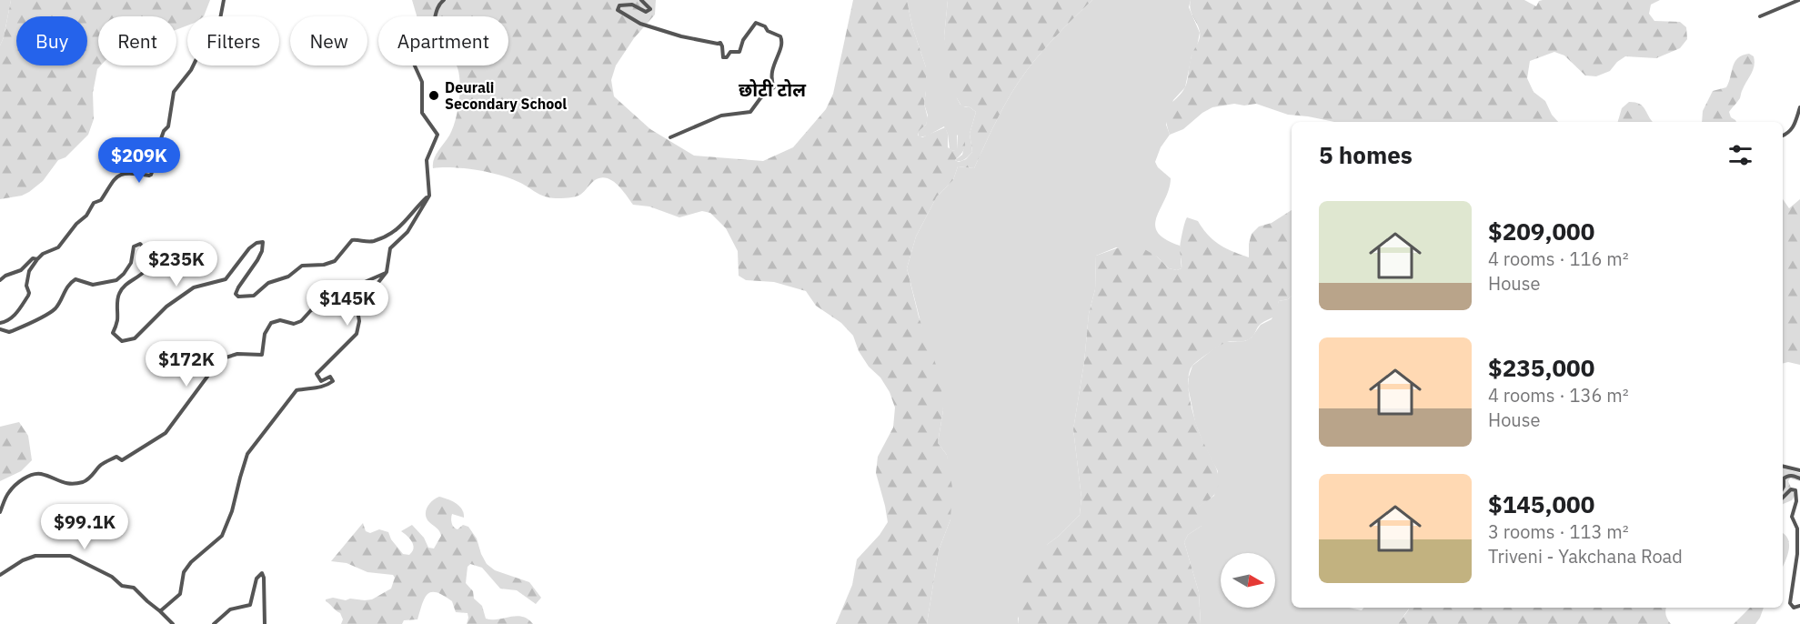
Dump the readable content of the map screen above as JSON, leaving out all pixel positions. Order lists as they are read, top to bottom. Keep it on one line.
{"districts":["छोटी टोल"],"places":["Deurali Secondary School"],"north":"right","page":{"chip":["Buy","Rent","Filters","New","Apartment"],"heading":"5 homes","price":["$209K","$235K","$145K","$172K","$99.1K"],"list":[{"name":"$209,000","note":"4 rooms · 116 m² · House"},{"name":"$235,000","note":"4 rooms · 136 m² · House"},{"name":"$145,000","note":"3 rooms · 113 m² · Triveni - Yakchana Road"}]}}
